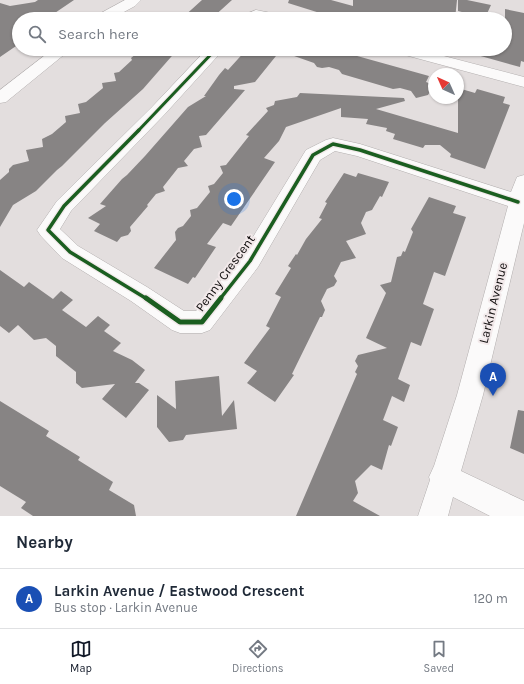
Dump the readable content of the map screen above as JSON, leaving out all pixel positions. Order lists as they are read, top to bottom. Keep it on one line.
{"streets":{"street":["Penny Crescent","Larkin Avenue"]},"crossings":[["Penny Crescent","Larkin Avenue"]],"north":"top left","page":{"search":"Search here","pins":"A","heading":"Nearby","list":[{"mark":"A","name":"Larkin Avenue / Eastwood Crescent","note":"Bus stop · Larkin Avenue","value":"120 m"}],"nav":["Map","Directions","Saved"]}}
